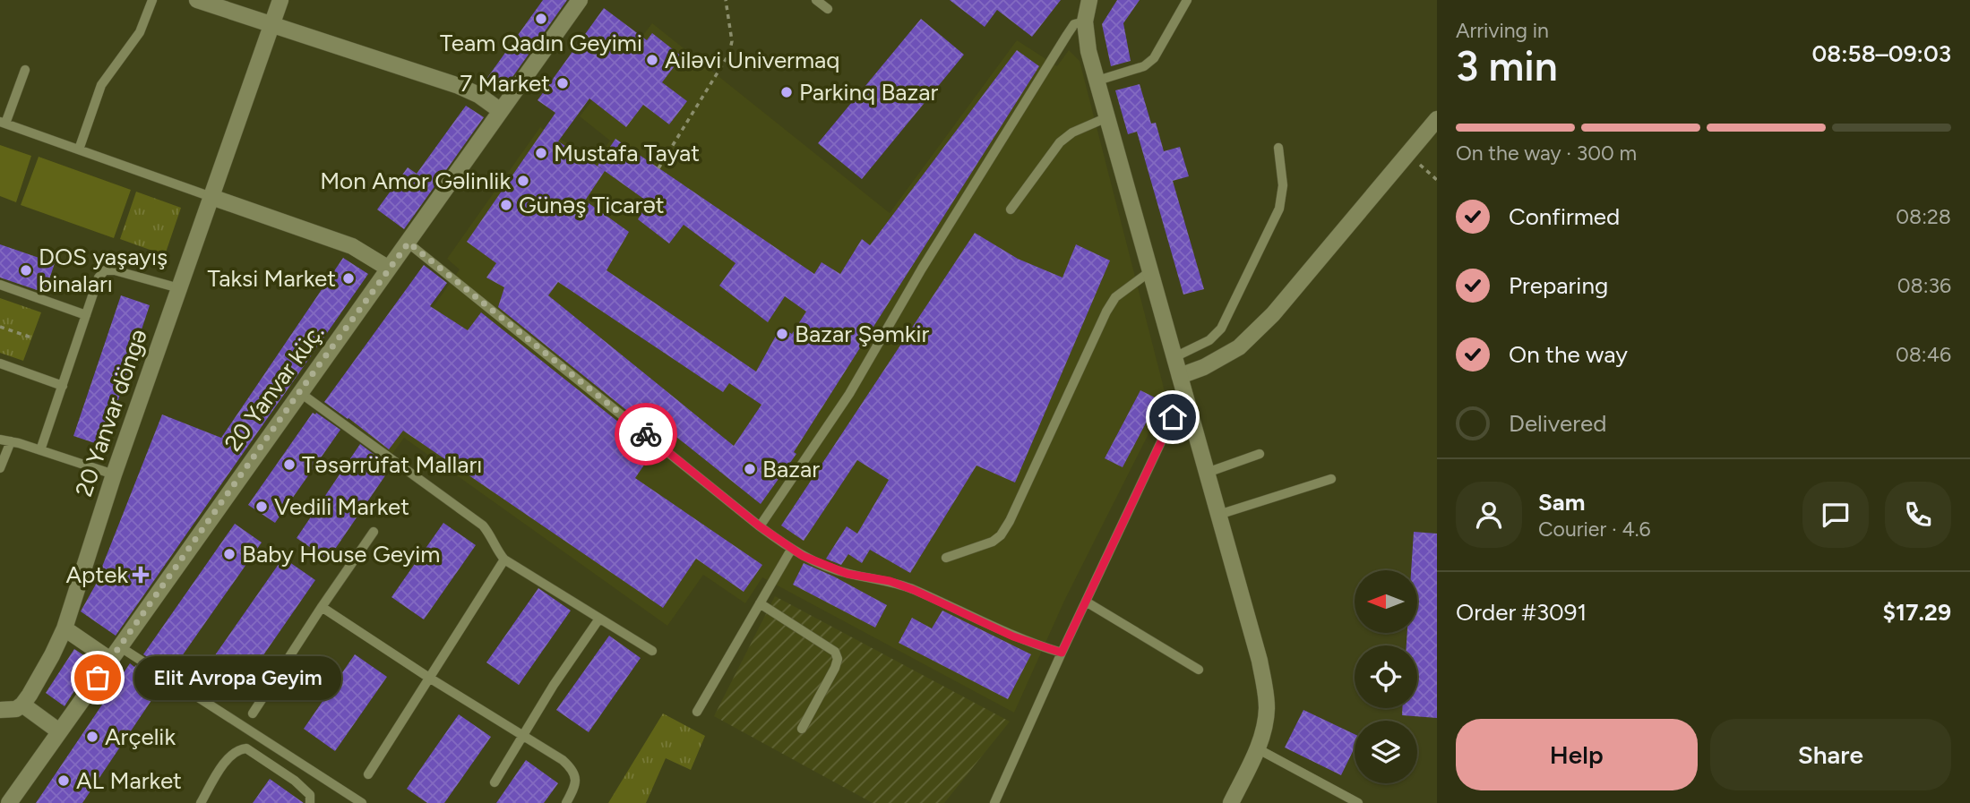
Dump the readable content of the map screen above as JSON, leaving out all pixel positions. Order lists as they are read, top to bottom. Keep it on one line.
{"streets":{"street":["20 Yanvar küç.","20 Yanvar döngə"]},"places":{"other":["Team Qadın Geyimi","Ailəvi Univermaq","7 Market","Parkinq Bazar","Mustafa Tayat","Mon Amor Gəlinlik","Günəş Ticarət","DOS yaşayış binaları","Taksi Market","Bazar Şəmkir","Təsərrüfat Malları","Bazar","Vedili Market","Baby House Geyim","Elit Avropa Geyim","Arçelik","AL Market"],"health":["Aptek"]},"north":"left","page":{"heading":["3 min","Arriving in","08:58–09:03"],"panel":["Sam","Courier · 4.6","Order #3091","$17.29"],"bar":"On the way · 300 m","list":[["Confirmed","08:28"],["Preparing","08:36"],["On the way","08:46"],"Delivered"],"bubble":"Elit Avropa Geyim","buttons":["Help","Share"]}}
